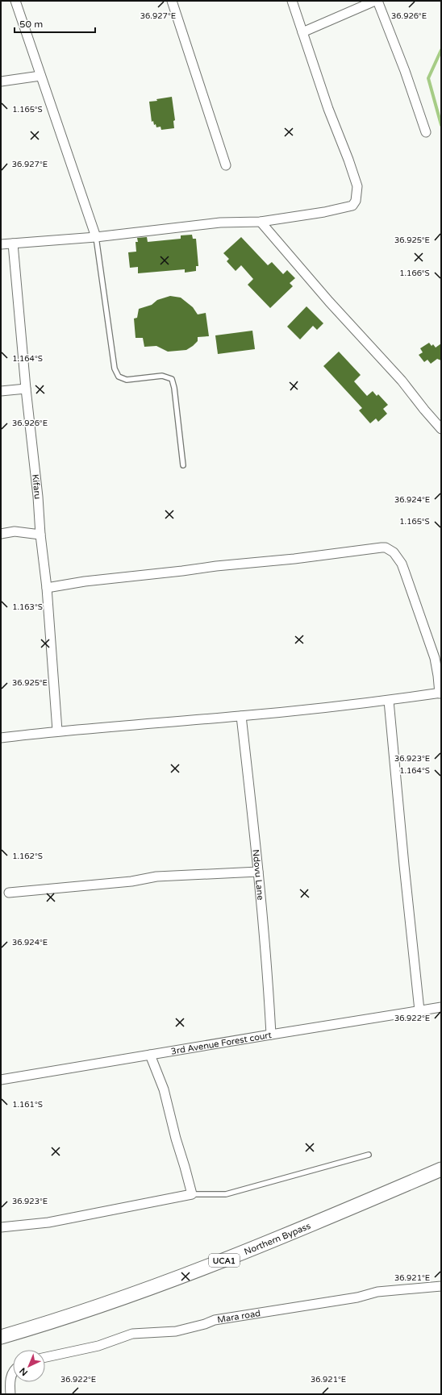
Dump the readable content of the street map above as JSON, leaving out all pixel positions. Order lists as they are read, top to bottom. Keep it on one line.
{"streets":{"main road":["Northern Bypass","UCA1"],"street":["Kifaru","Ndovu Lane","3rd Avenue Forest court","Mara road"]},"crossings":[["Ndovu Lane","3rd Avenue Forest court"]],"scale_bar":"50 m","north":"bottom left","coordinates":["36.927°E","36.926°E","1.165°S","36.925°E","1.166°S","1.164°S","36.924°E","1.163°S","36.923°E","1.162°S","36.922°E","1.161°S","36.921°E"]}
